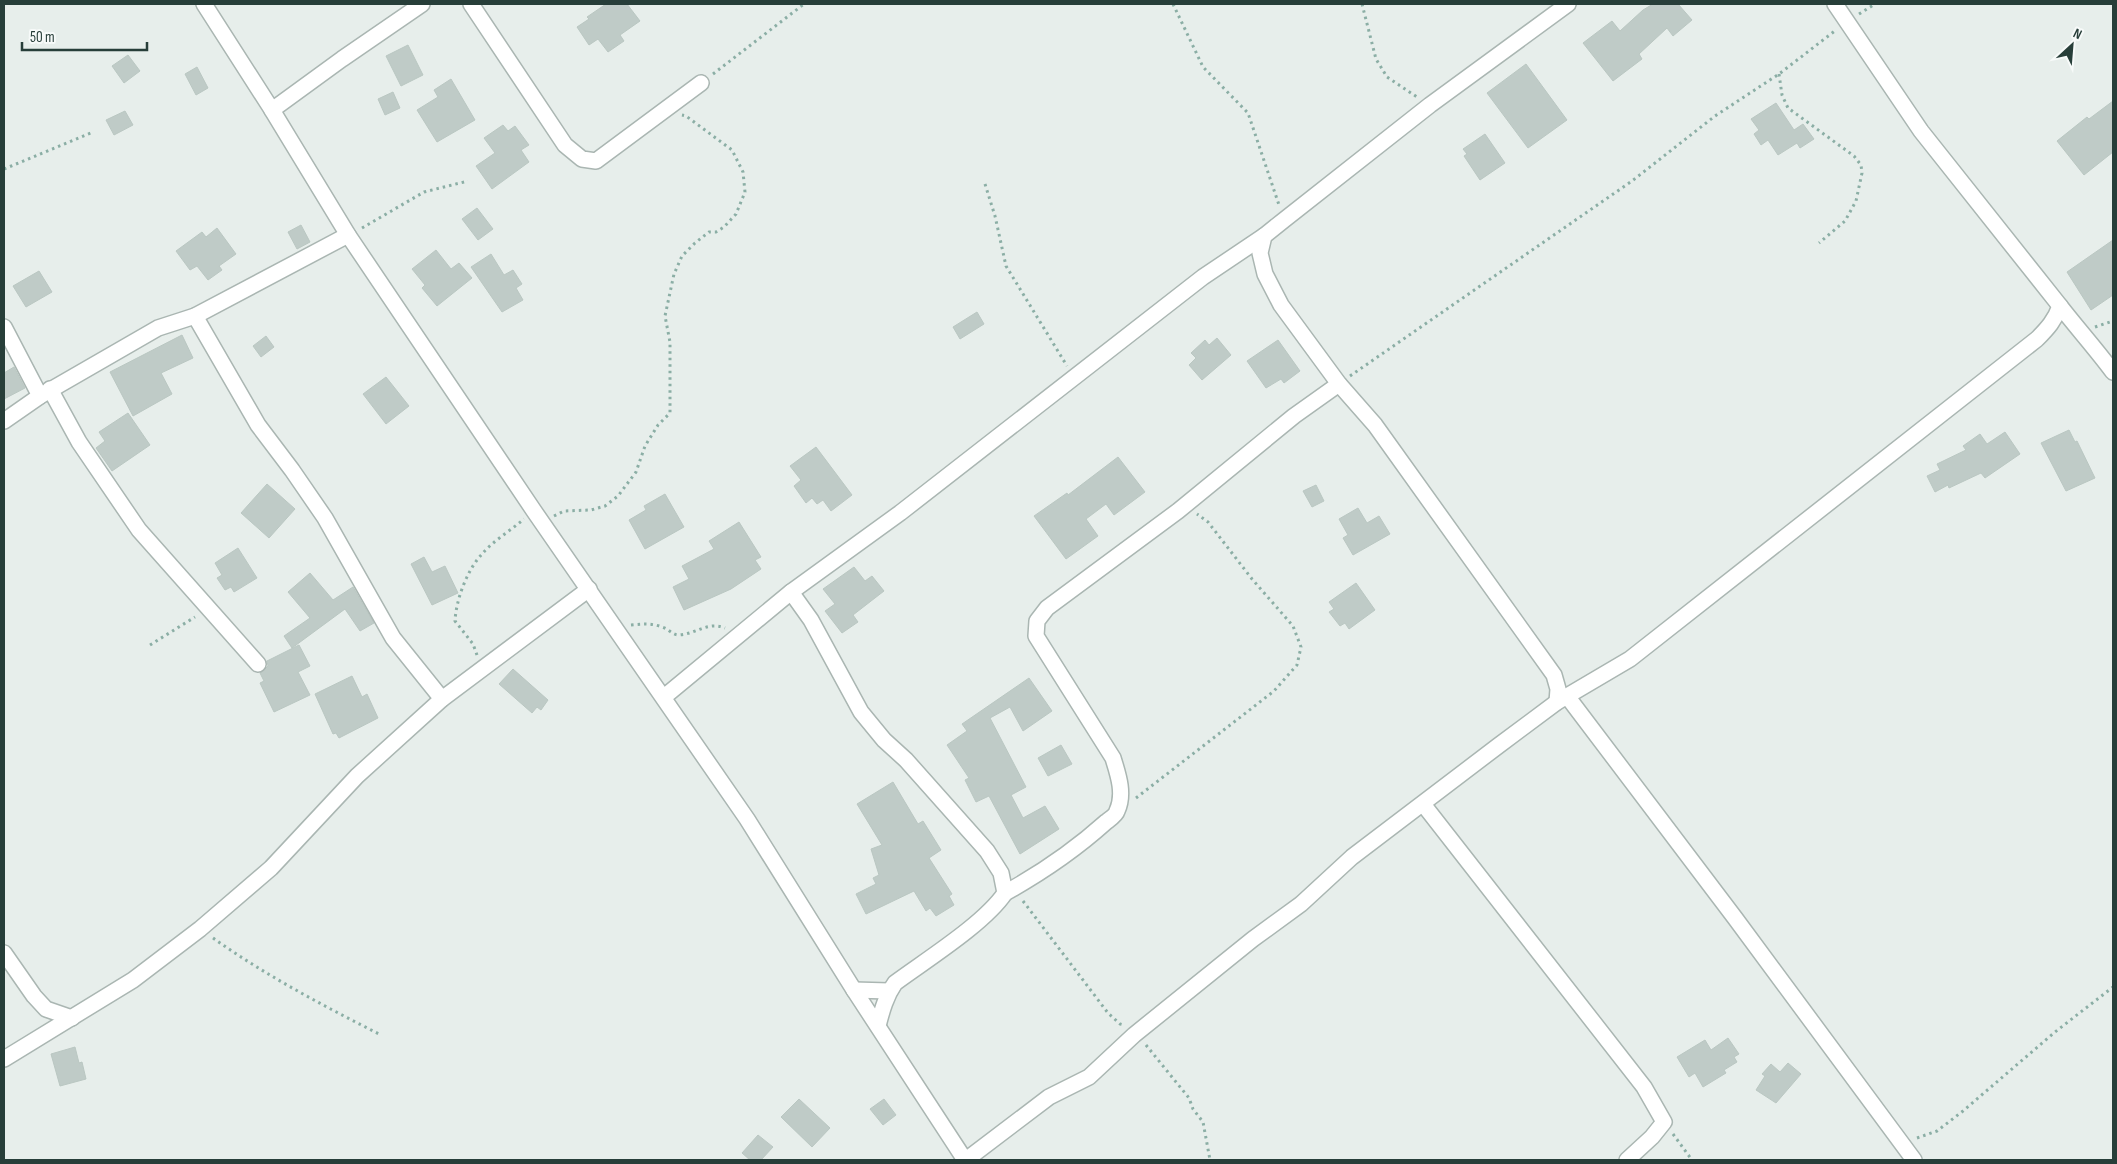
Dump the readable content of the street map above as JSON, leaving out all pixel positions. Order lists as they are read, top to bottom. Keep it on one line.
{"scale_bar":"50 m","north":"top right"}
